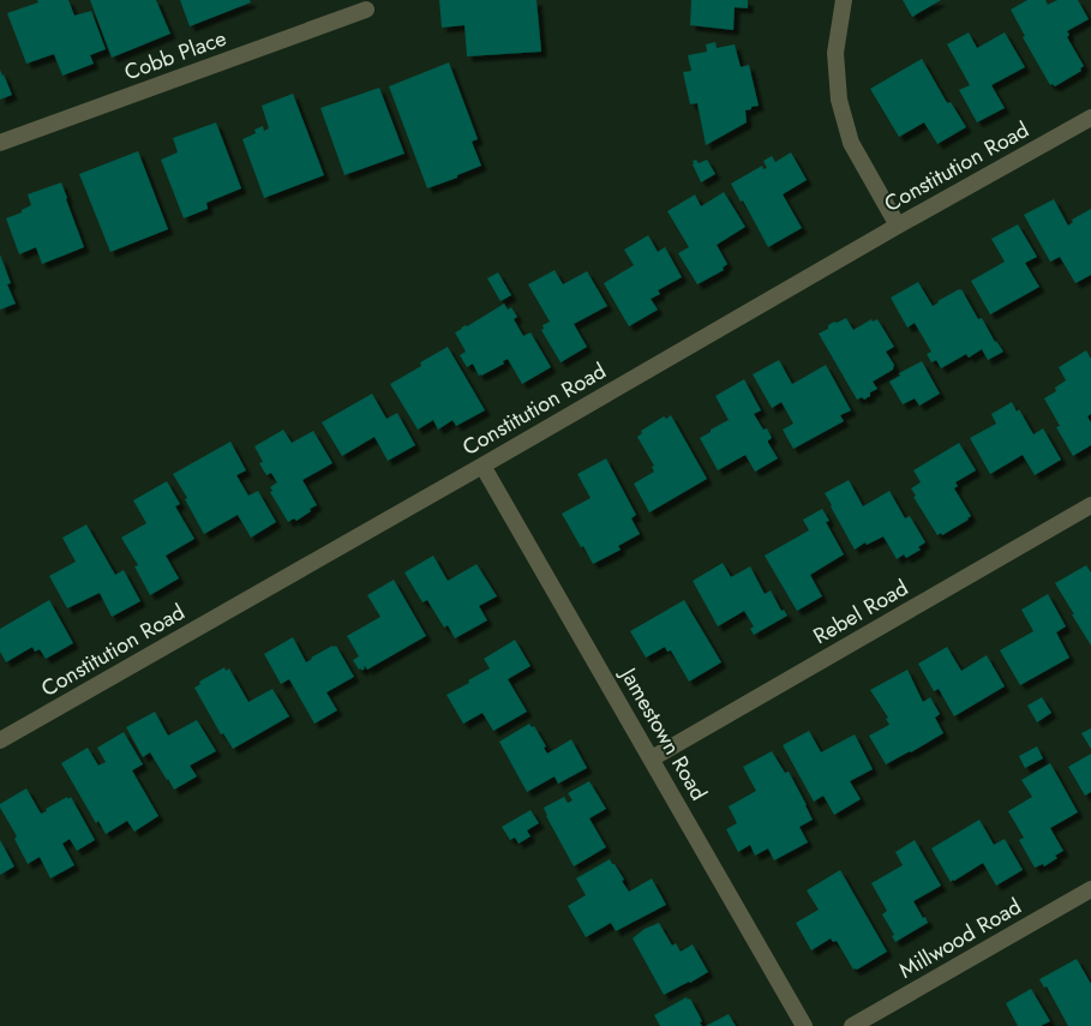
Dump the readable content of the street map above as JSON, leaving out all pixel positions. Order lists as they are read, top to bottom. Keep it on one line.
{"streets":{"street":["Cobb Place","Constitution Road","Rebel Road","Jamestown Road","Millwood Road"]},"crossings":[["Constitution Road","Jamestown Road"],["Rebel Road","Jamestown Road"]]}
